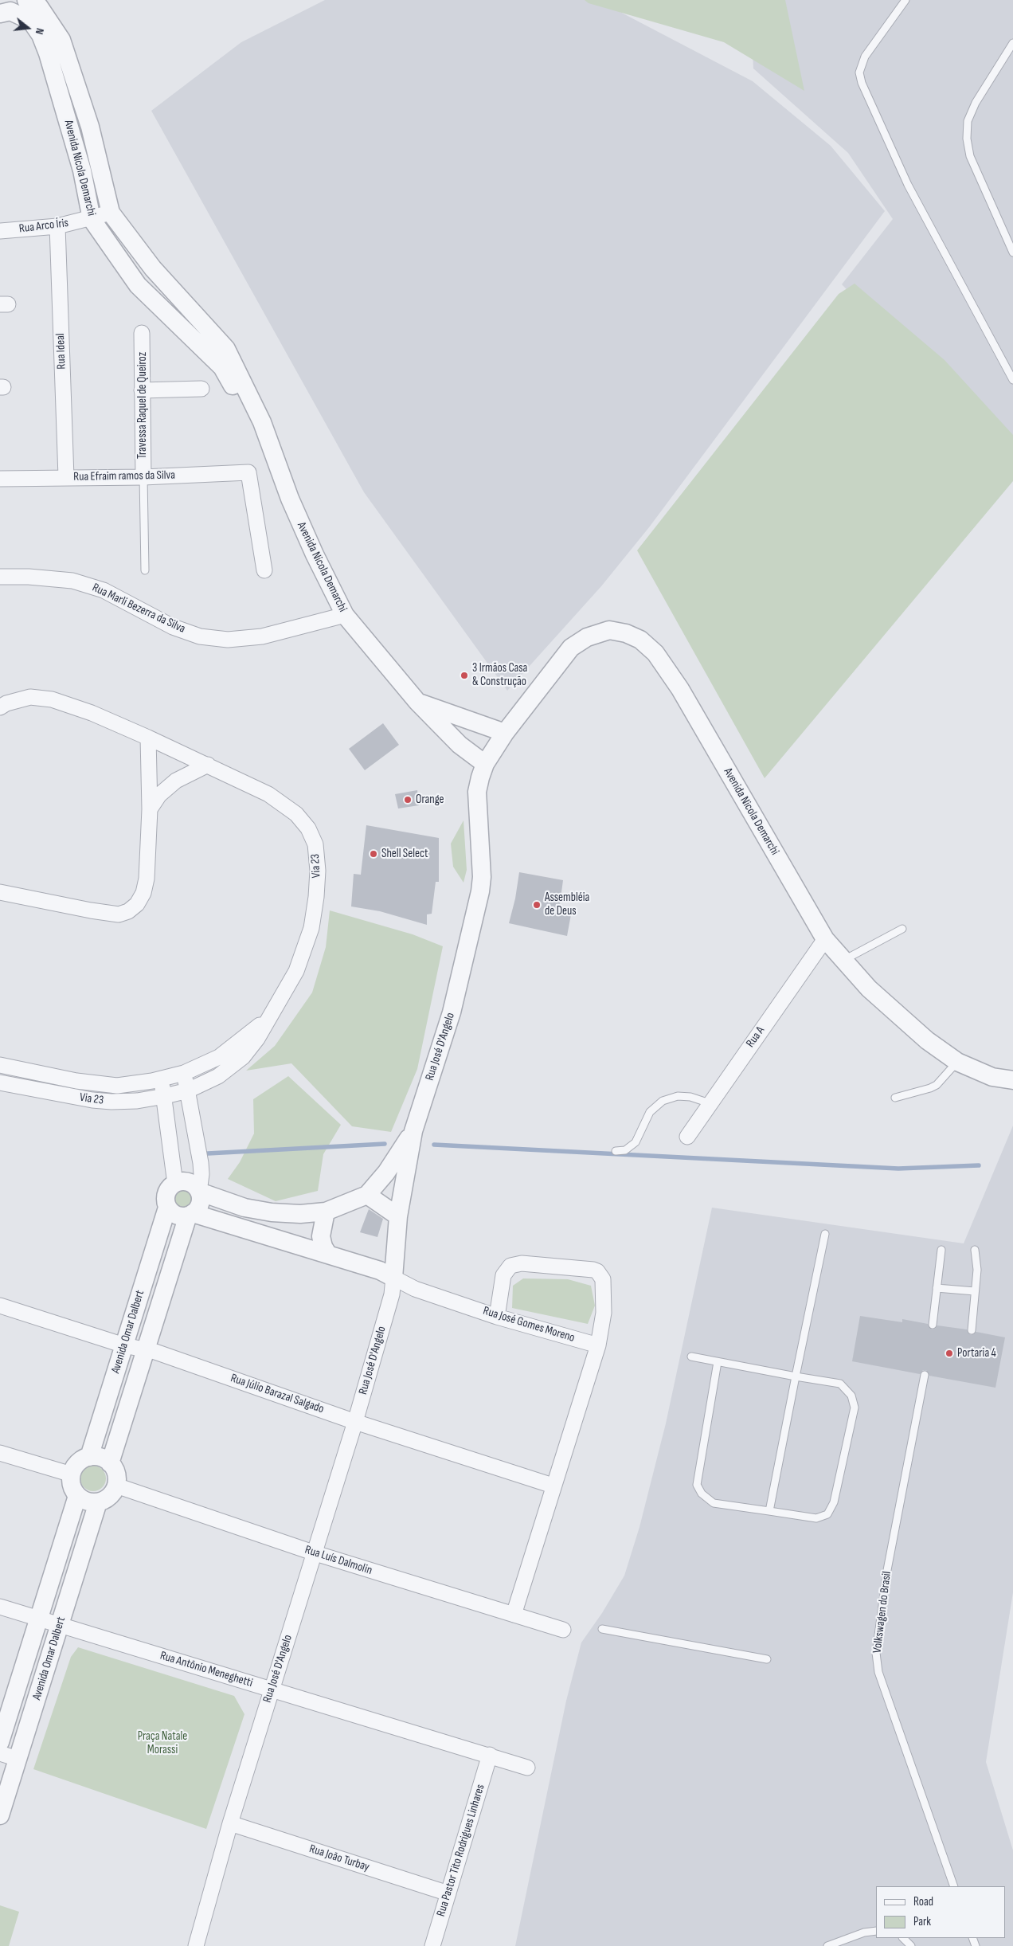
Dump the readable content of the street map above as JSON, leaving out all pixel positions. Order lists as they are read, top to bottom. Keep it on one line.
{"streets":{"street":["Avenida Nicola Demarchi","Rua Arco Íris","Rua Ideal","Travessa Raquel de Queiroz","Rua Efraim ramos da Silva","Rua Marli Bezerra da Silva","Via 23","Rua A","Rua José D'Angelo","Rua José Gomes Moreno","Avenida Omar Dalbert","Rua Júlio Barazal Salgado","Rua Luís Dalmolin","Rua Antônio Meneghetti","Rua Pastor Tito Rodrigues Linhares","Rua João Turbay"],"lane":["Volkswagen do Brasil"]},"crossings":[["Avenida Nicola Demarchi","Rua Arco Íris"],["Avenida Nicola Demarchi","Rua Marli Bezerra da Silva"],["Avenida Nicola Demarchi","Rua A"],["Avenida Nicola Demarchi","Rua José D'Angelo"],["Rua Arco Íris","Rua Ideal"],["Rua Ideal","Rua Efraim ramos da Silva"],["Travessa Raquel de Queiroz","Rua Efraim ramos da Silva"],["Rua José D'Angelo","Rua José Gomes Moreno"],["Rua José D'Angelo","Rua Júlio Barazal Salgado"],["Rua José D'Angelo","Rua Luís Dalmolin"],["Rua José D'Angelo","Rua Antônio Meneghetti"],["Rua José D'Angelo","Rua João Turbay"],["Rua José Gomes Moreno","Avenida Omar Dalbert"],["Avenida Omar Dalbert","Rua Júlio Barazal Salgado"],["Avenida Omar Dalbert","Rua Luís Dalmolin"],["Avenida Omar Dalbert","Rua Antônio Meneghetti"],["Rua Antônio Meneghetti","Rua Pastor Tito Rodrigues Linhares"],["Rua Pastor Tito Rodrigues Linhares","Rua João Turbay"]],"parks":["Praça Natale Morassi"],"places":["3 Irmãos Casa & Construção","Orange","Shell Select","Assembléia de Deus","Portaria 4"],"legend":["Road","Park"],"north":"right"}
